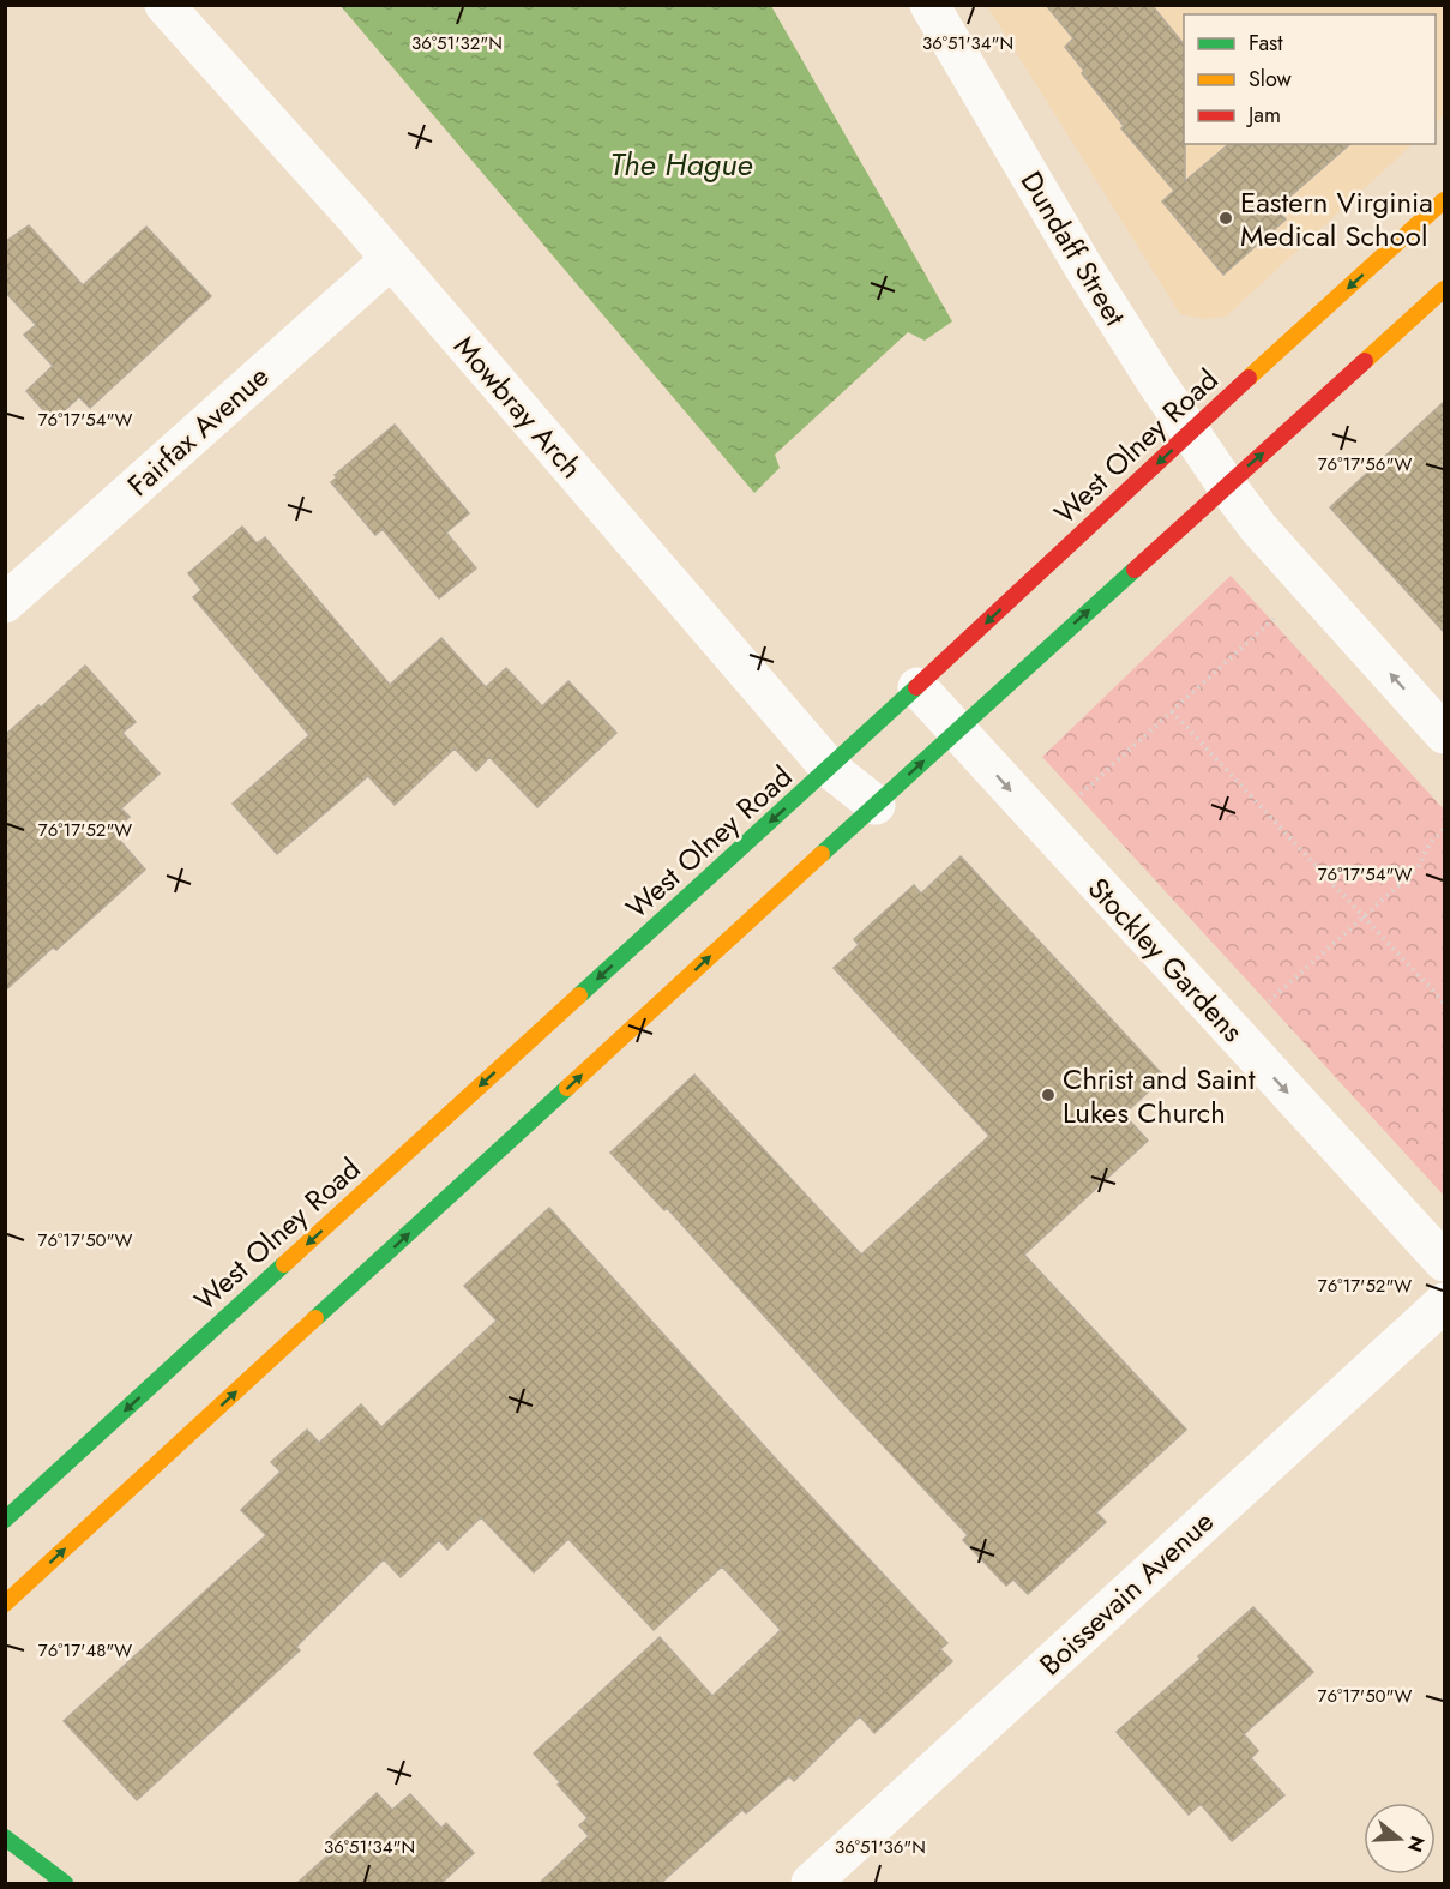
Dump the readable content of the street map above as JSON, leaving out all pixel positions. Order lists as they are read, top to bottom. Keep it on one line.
{"streets":{"street":["Dundaff Street","Mowbray Arch","Fairfax Avenue","West Olney Road","Stockley Gardens","Boissevain Avenue"]},"crossings":[["Dundaff Street","West Olney Road"],["Mowbray Arch","Fairfax Avenue"],["Mowbray Arch","West Olney Road"],["West Olney Road","Stockley Gardens"]],"one_way":["Stockley Gardens"],"water":["The Hague"],"places":["Eastern Virginia Medical School","Christ and Saint Lukes Church"],"legend":["Fast","Slow","Jam"],"north":"right","coordinates":["36°51'32\"N","36°51'34\"N","76°17'54\"W","76°17'56\"W","76°17'52\"W","76°17'50\"W","76°17'48\"W","36°51'36\"N"]}
